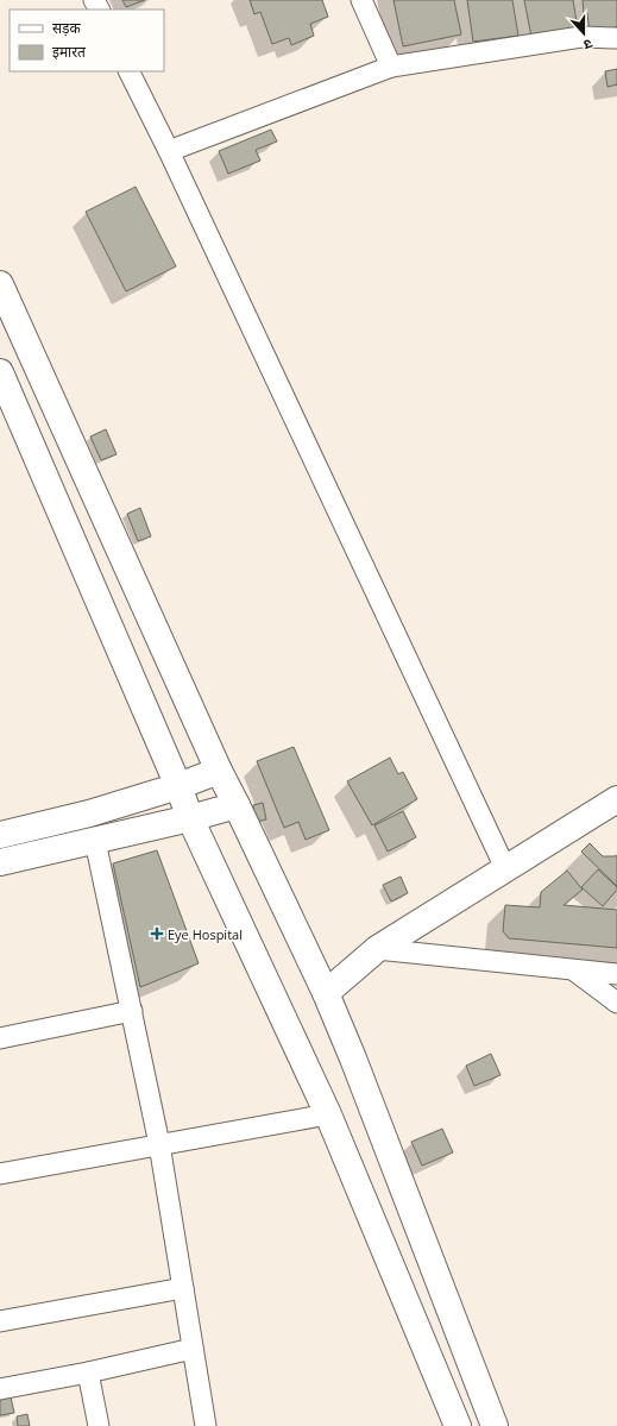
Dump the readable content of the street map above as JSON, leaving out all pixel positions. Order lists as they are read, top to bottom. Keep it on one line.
{"places":{"health":["Eye Hospital"]},"legend":["सड़क","इमारत"],"north":"bottom"}
